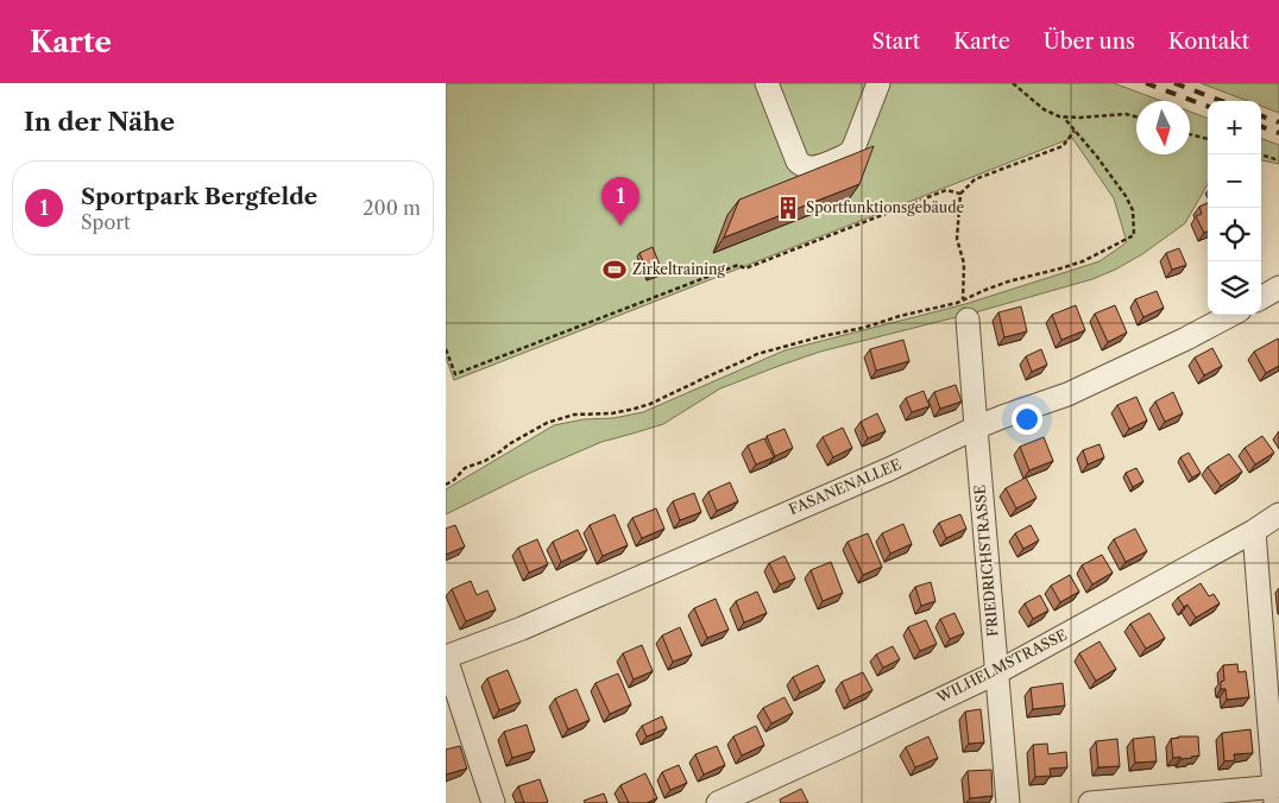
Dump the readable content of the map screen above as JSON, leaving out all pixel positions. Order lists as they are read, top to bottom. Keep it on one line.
{"streets":{"street":["FASANENALLEE","FRIEDRICHSTRASSE","WILHELMSTRASSE"]},"crossings":[["FASANENALLEE","FRIEDRICHSTRASSE"],["FRIEDRICHSTRASSE","WILHELMSTRASSE"]],"places":{"building":["Sportfunktionsgebäude"],"sports":["Zirkeltraining"]},"north":"bottom","page":{"header":"Karte","nav":["Start","Karte","Über uns","Kontakt"],"heading":"In der Nähe","map_buttons":["+","−"],"list":[{"mark":"1","name":"Sportpark Bergfelde","note":"Sport","value":"200 m"}],"pins":"1"}}
